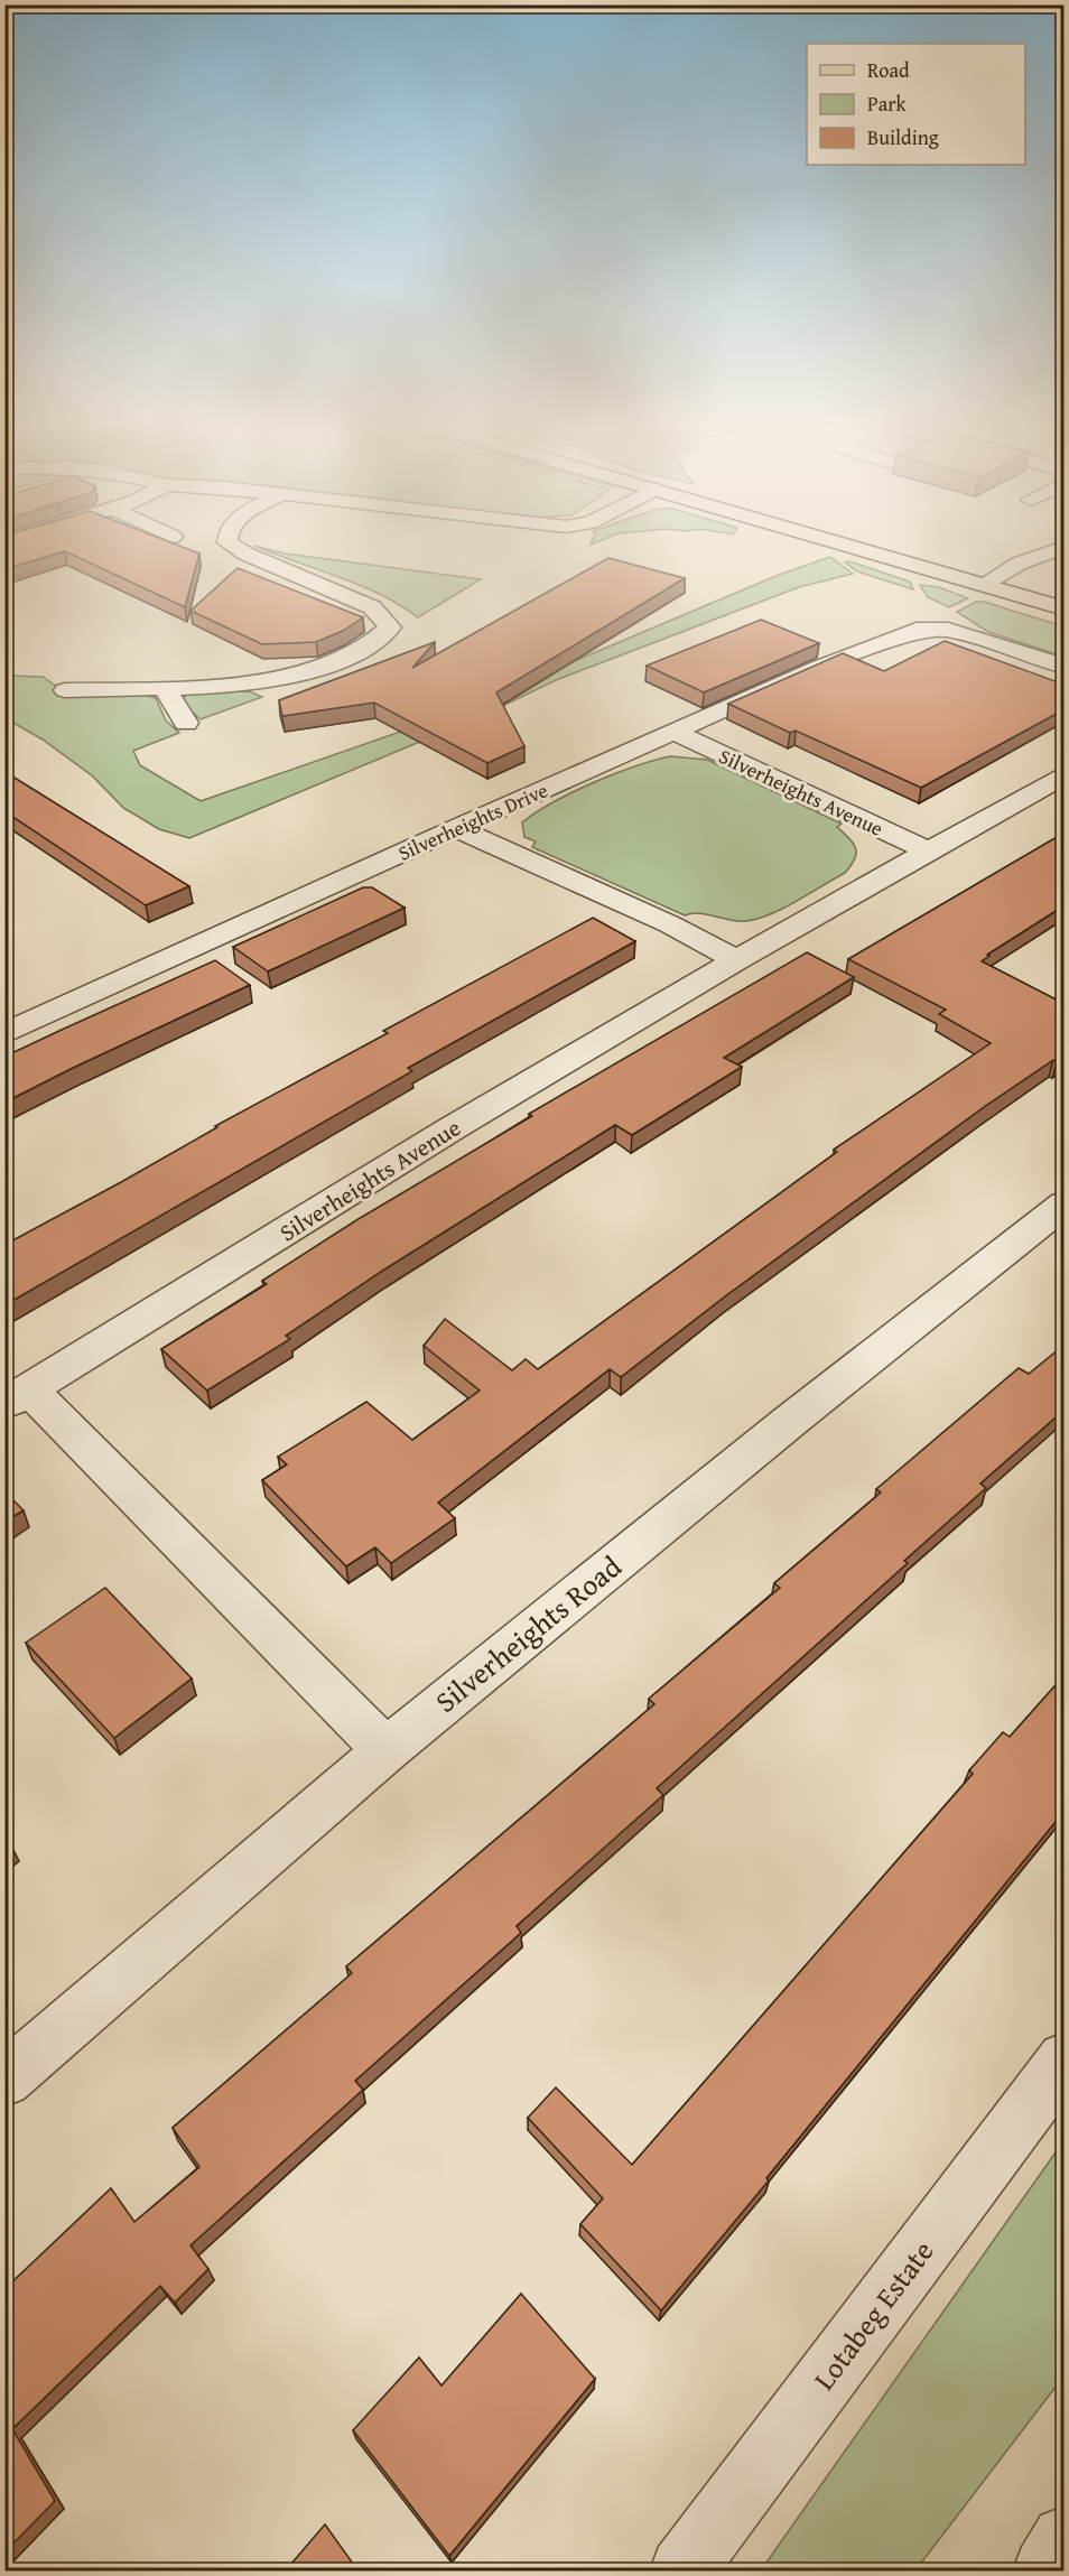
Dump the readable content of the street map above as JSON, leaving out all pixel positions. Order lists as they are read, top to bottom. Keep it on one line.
{"streets":{"street":["Silverheights Avenue","Silverheights Drive","Silverheights Road","Lotabeg Estate"]},"crossings":[["Silverheights Avenue","Silverheights Drive"]],"legend":["Road","Park","Building"]}
